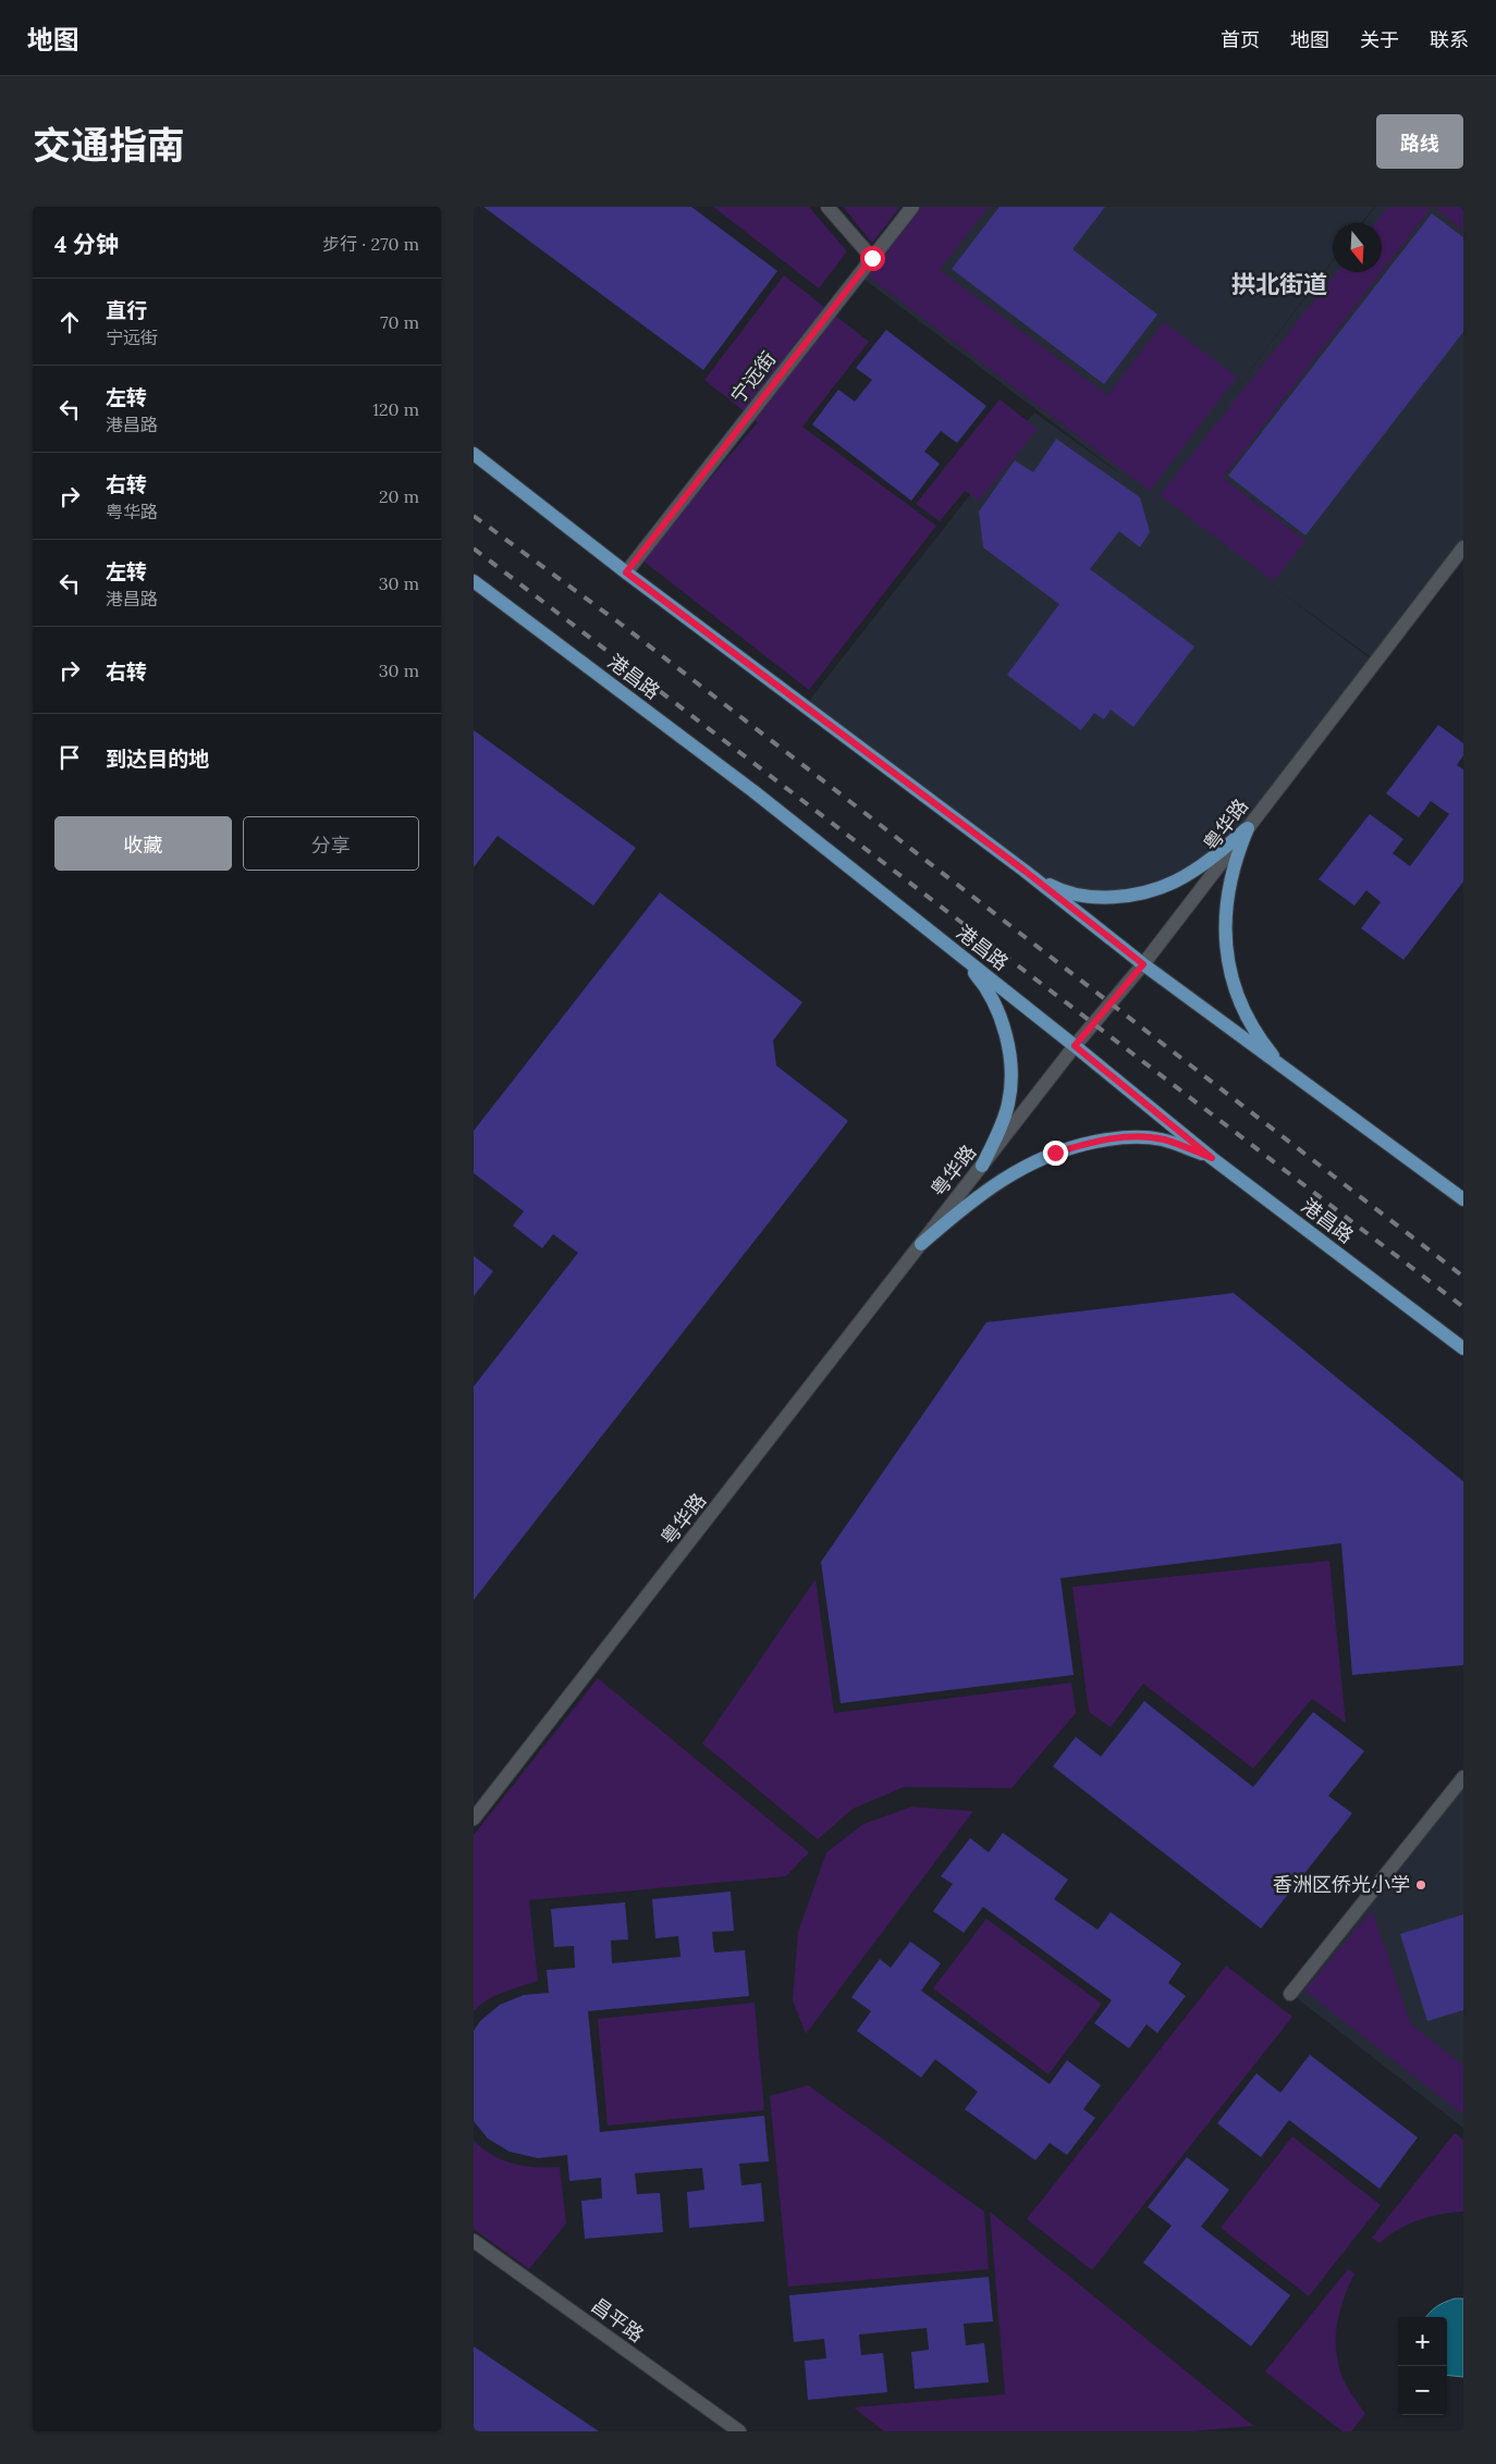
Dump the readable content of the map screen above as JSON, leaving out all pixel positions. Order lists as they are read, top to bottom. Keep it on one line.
{"streets":{"main road":["宁远街","港昌路","粤华路","昌平路"]},"crossings":[["港昌路","粤华路"]],"districts":["拱北街道"],"places":["香洲区侨光小学"],"north":"bottom","page":{"header":"地图","nav":["首页","地图","关于","联系"],"title":"交通指南","buttons":["路线",["收藏","分享"]],"heading":["4 分钟","步行 · 270 m"],"list":[["直行","宁远街","70 m"],["左转","港昌路","120 m"],["右转","粤华路","20 m"],["左转","港昌路","30 m"],["右转","30 m"],"到达目的地"],"map_buttons":["+","−"]}}
